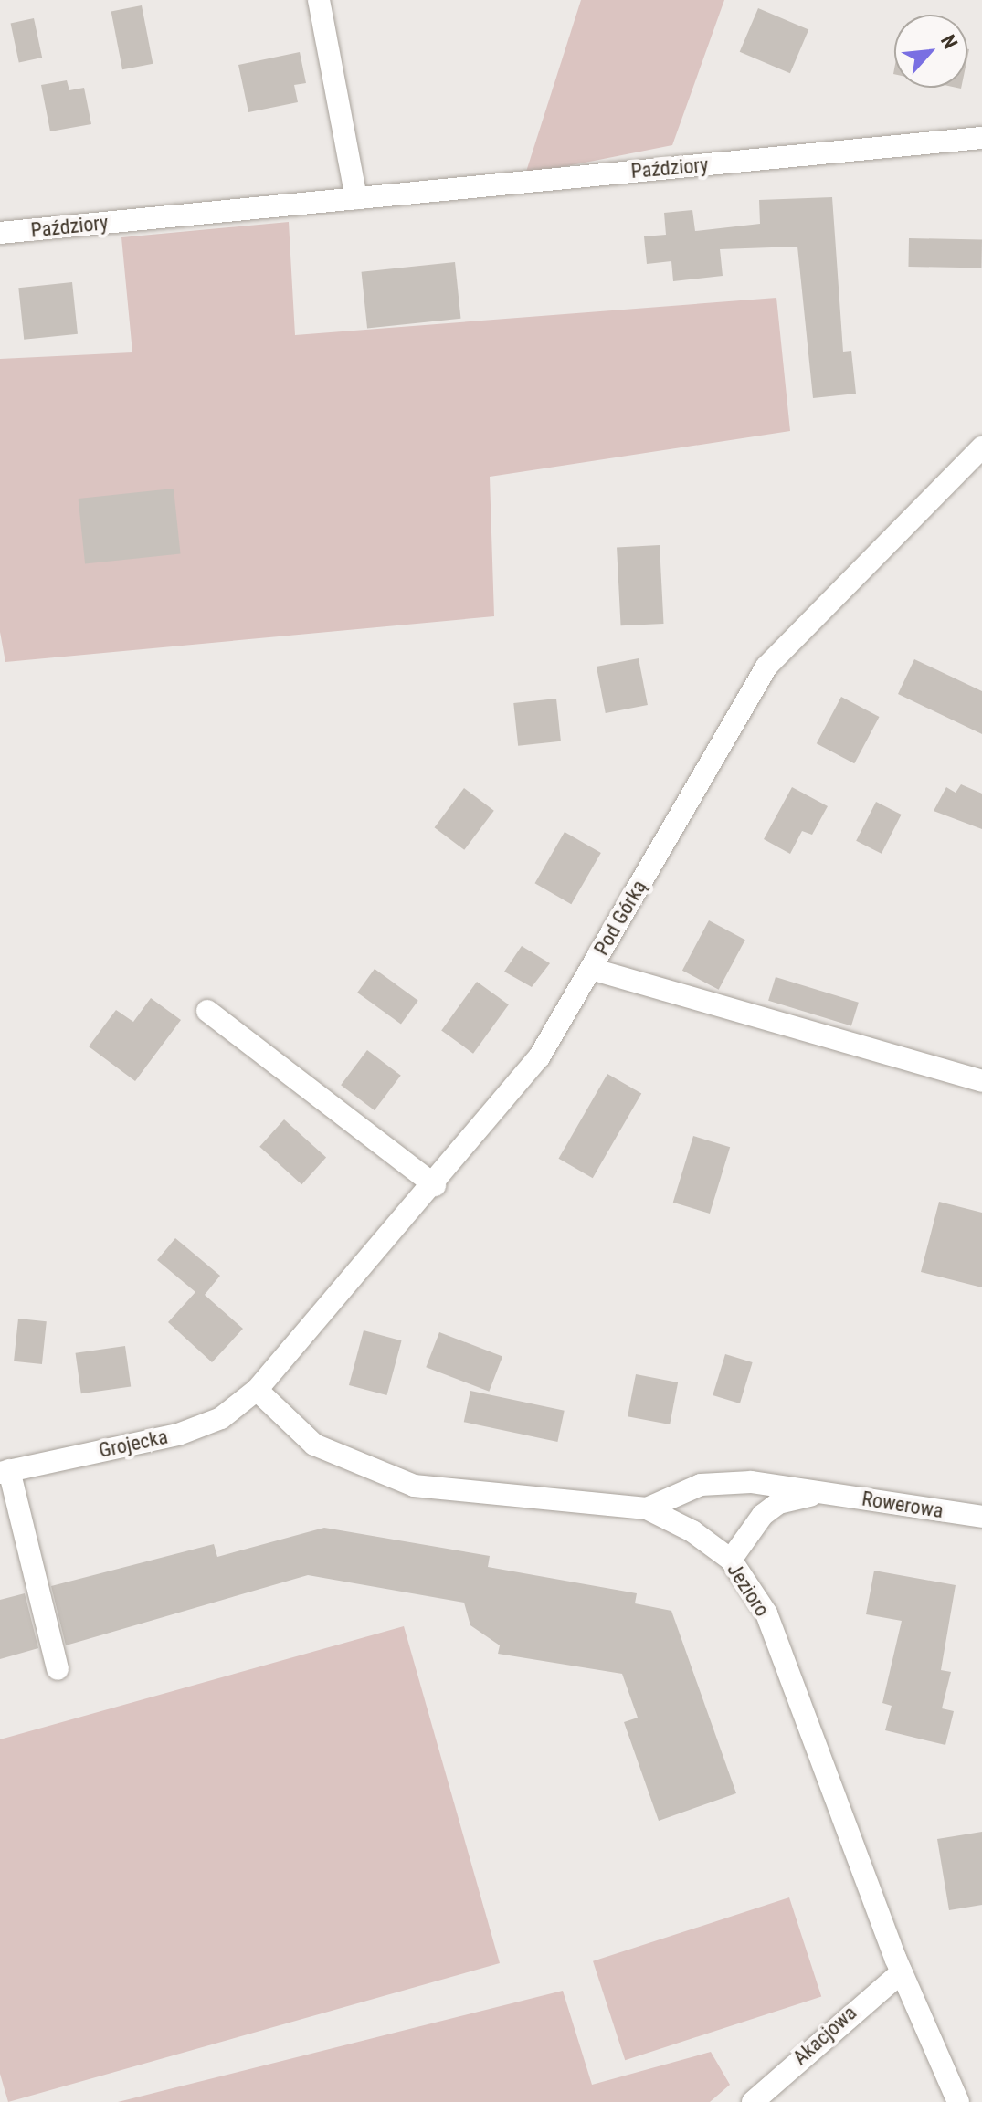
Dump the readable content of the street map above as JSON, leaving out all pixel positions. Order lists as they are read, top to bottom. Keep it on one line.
{"streets":{"street":["Paździory","Pod Górką","Grojecka","Rowerowa","Jezioro","Akacjowa"]},"crossings":[["Pod Górką","Grojecka"],["Pod Górką","Jezioro"],["Grojecka","Jezioro"],["Rowerowa","Jezioro"],["Jezioro","Akacjowa"]],"north":"top right"}
